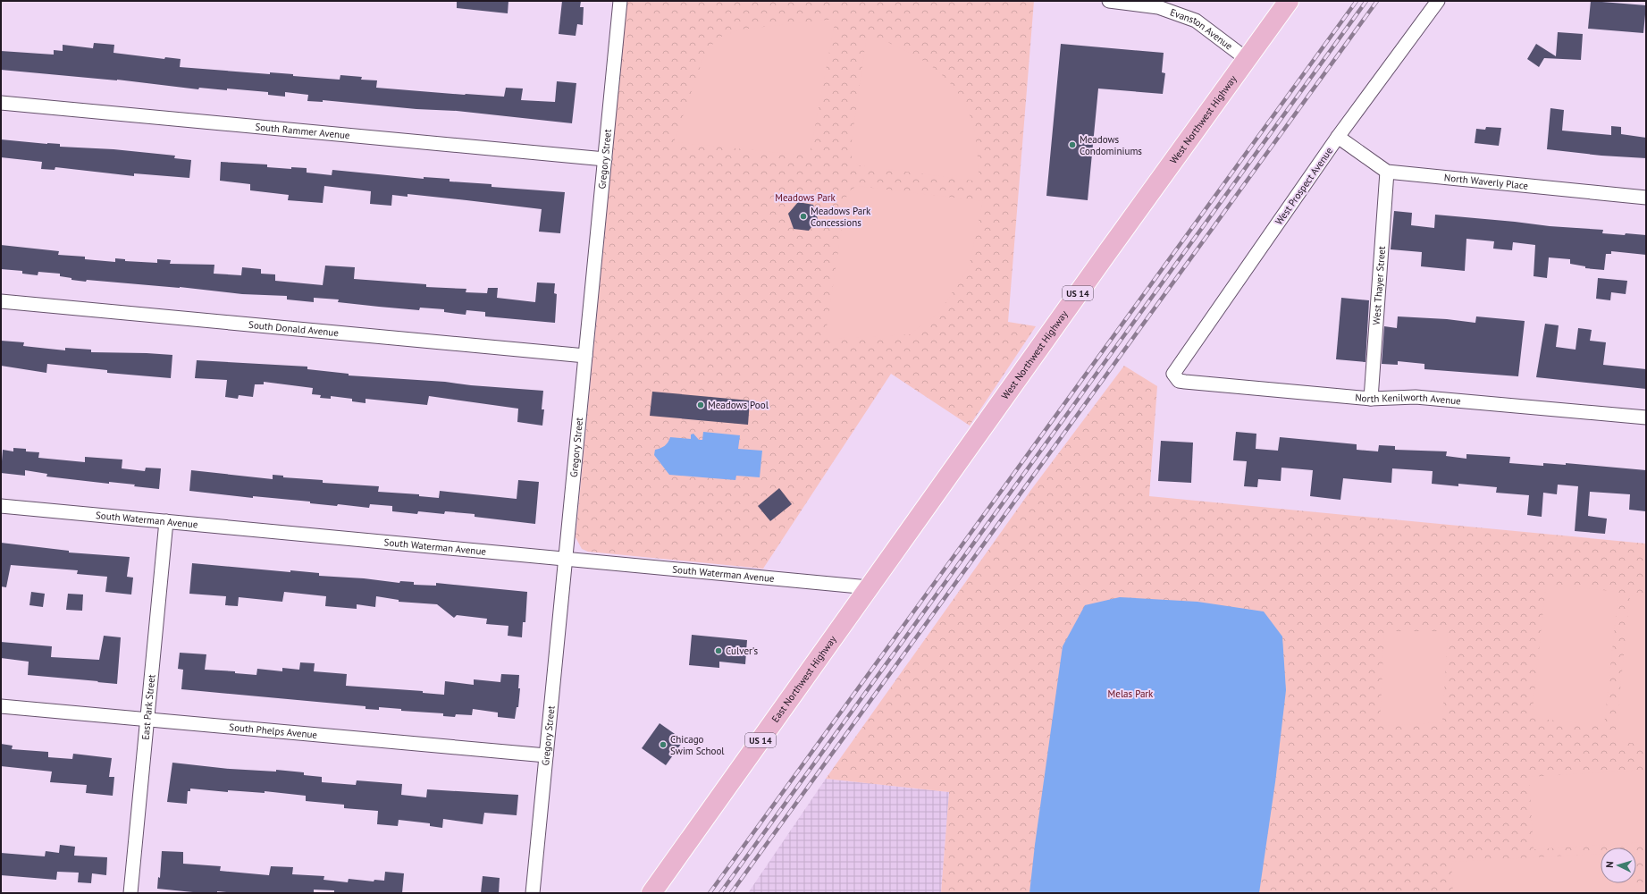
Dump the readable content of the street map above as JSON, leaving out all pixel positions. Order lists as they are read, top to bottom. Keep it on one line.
{"streets":{"main road":["West Northwest Highway","US 14","East Northwest Highway"],"street":["Evanston Avenue","South Rammer Avenue","Gregory Street","North Waverly Place","West Prospect Avenue","West Thayer Street","South Donald Avenue","North Kenilworth Avenue","South Waterman Avenue","East Park Street","South Phelps Avenue"]},"crossings":[["Evanston Avenue","West Northwest Highway"],["West Northwest Highway","South Waterman Avenue"],["West Northwest Highway","East Northwest Highway"],["South Rammer Avenue","Gregory Street"],["Gregory Street","South Donald Avenue"],["Gregory Street","South Waterman Avenue"],["Gregory Street","South Phelps Avenue"],["North Waverly Place","West Prospect Avenue"],["North Waverly Place","West Thayer Street"],["West Prospect Avenue","North Kenilworth Avenue"],["West Thayer Street","North Kenilworth Avenue"],["South Waterman Avenue","East Northwest Highway"],["South Waterman Avenue","East Park Street"],["East Park Street","South Phelps Avenue"]],"parks":["Meadows Park","Melas Park"],"places":["Meadows Condominiums","Meadows Park Concessions","Meadows Pool","Culver's","Chicago Swim School"],"north":"left"}
